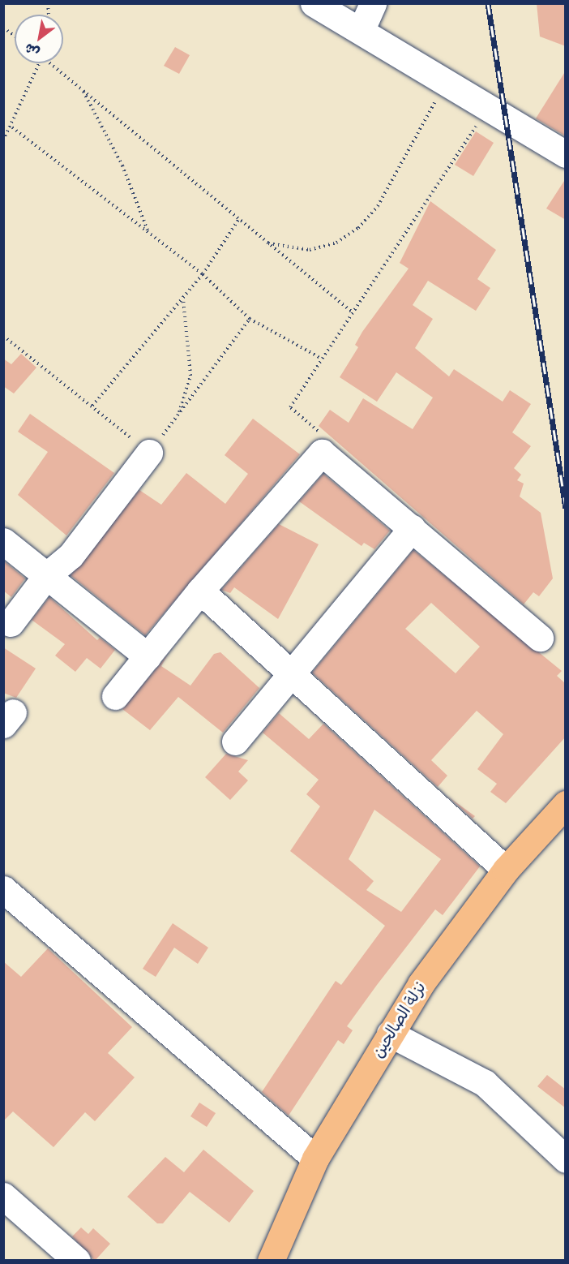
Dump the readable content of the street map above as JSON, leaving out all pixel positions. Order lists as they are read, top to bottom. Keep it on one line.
{"streets":{"main road":["نزلة الصالحين"]},"north":"bottom left"}
